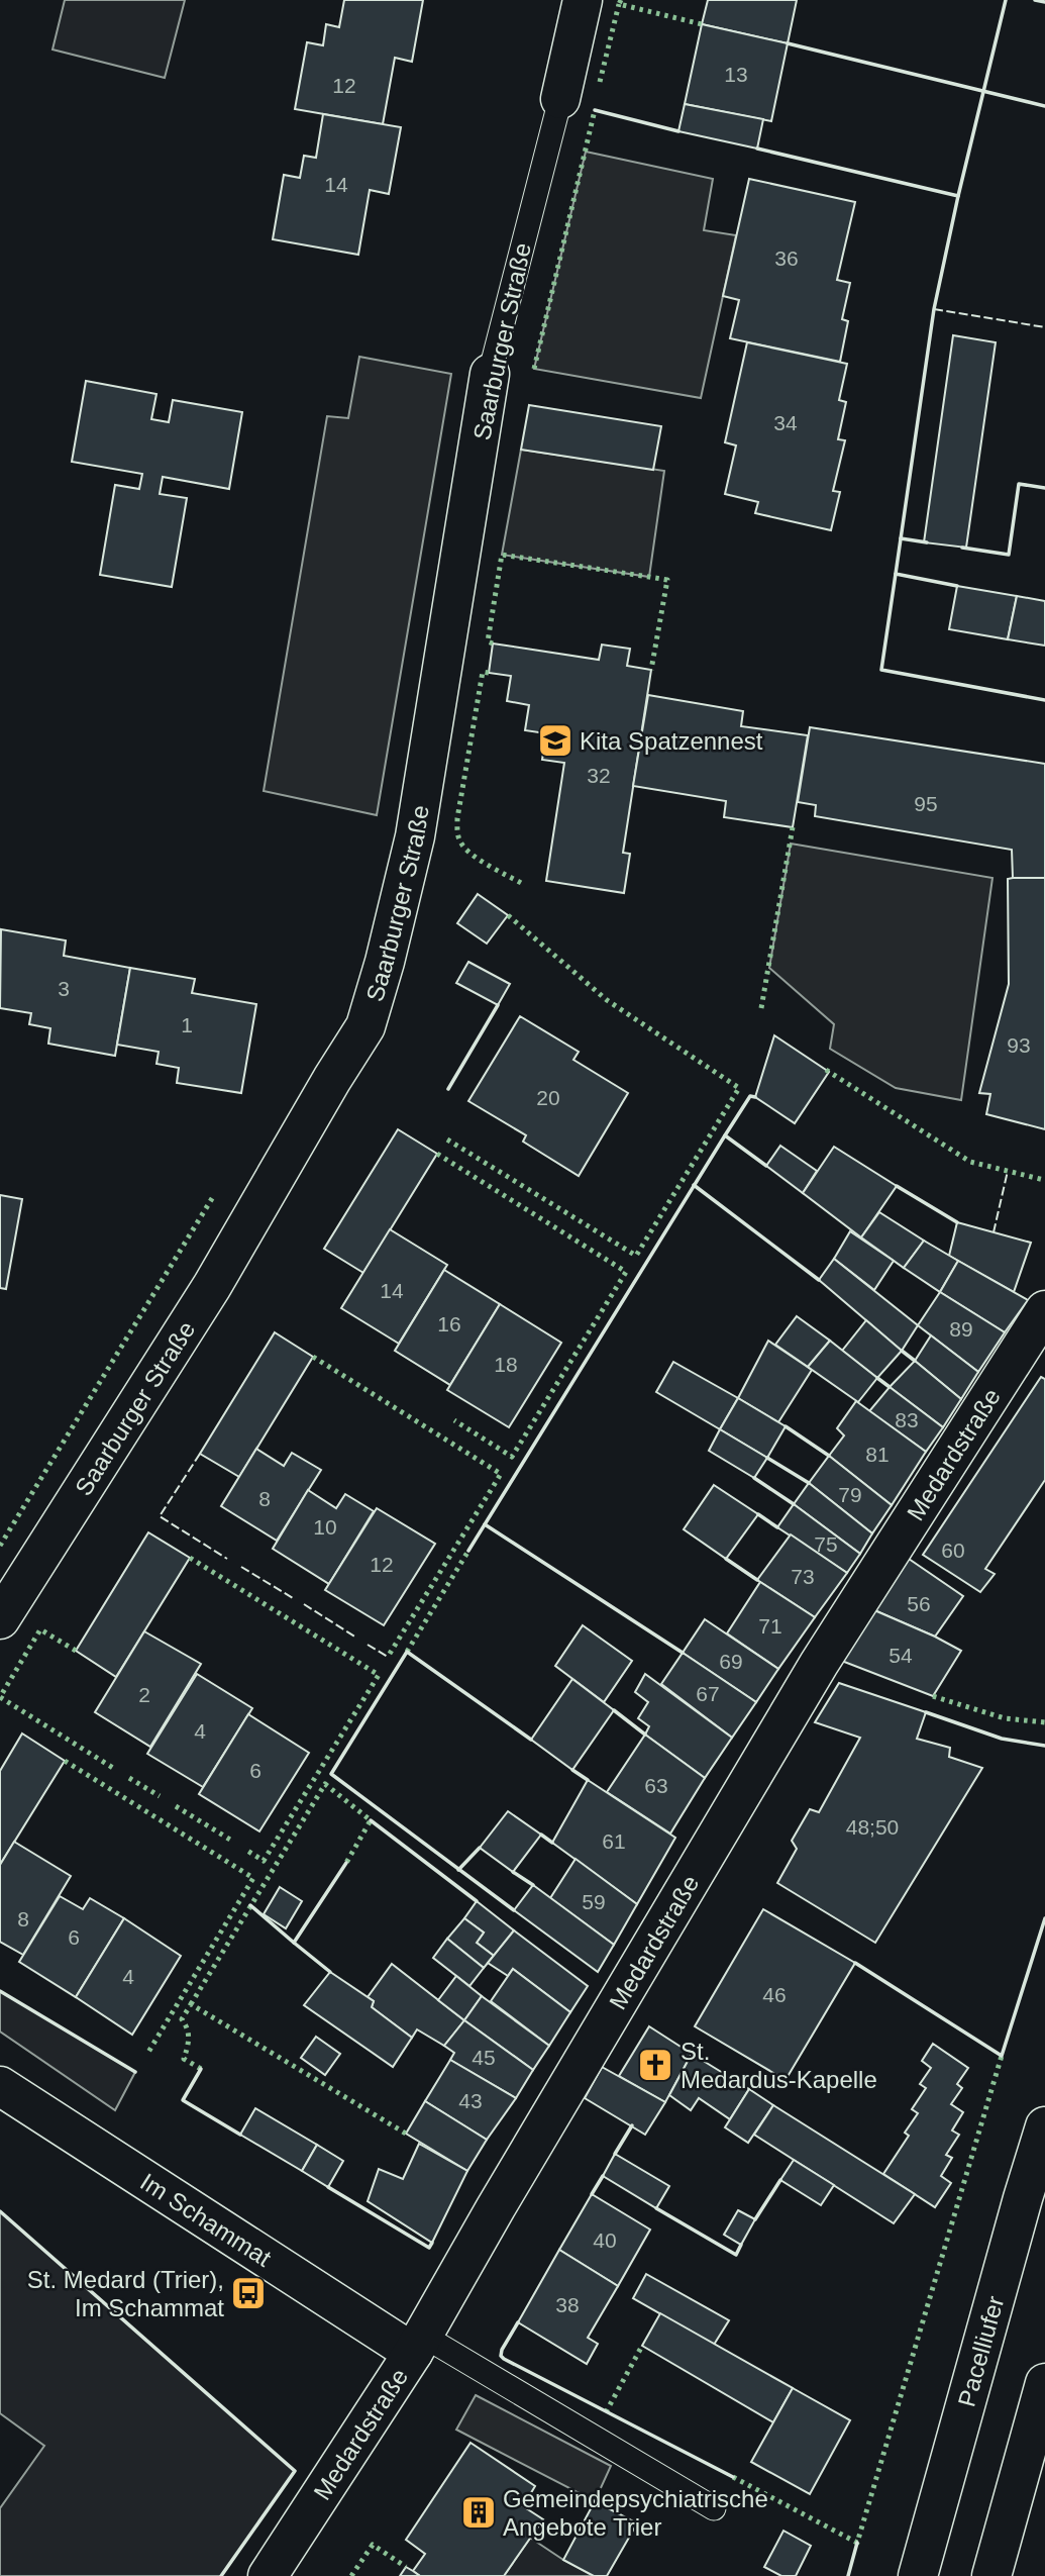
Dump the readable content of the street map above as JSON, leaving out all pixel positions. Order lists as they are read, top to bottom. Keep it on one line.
{"streets":{"street":["Saarburger Straße","Medardstraße","Im Schammat","Pacelliufer"]},"crossings":[["Medardstraße","Im Schammat"]],"places":{"school or university":["Kita Spatzennest"],"church":["St. Medardus-Kapelle"],"bus stop":["St. Medard (Trier), Im Schammat"],"building":["Gemeindepsychiatrische Angebote Trier"]},"house_numbers":["13","12","14","36","34","32","95","3","1","93","20","14","16","89","18","83","81","79","8","10","75","60","12","73","56","71","54","69","67","2","4","6","63","48;50","61","59","8","6","4","46","45","43","40","38"]}
